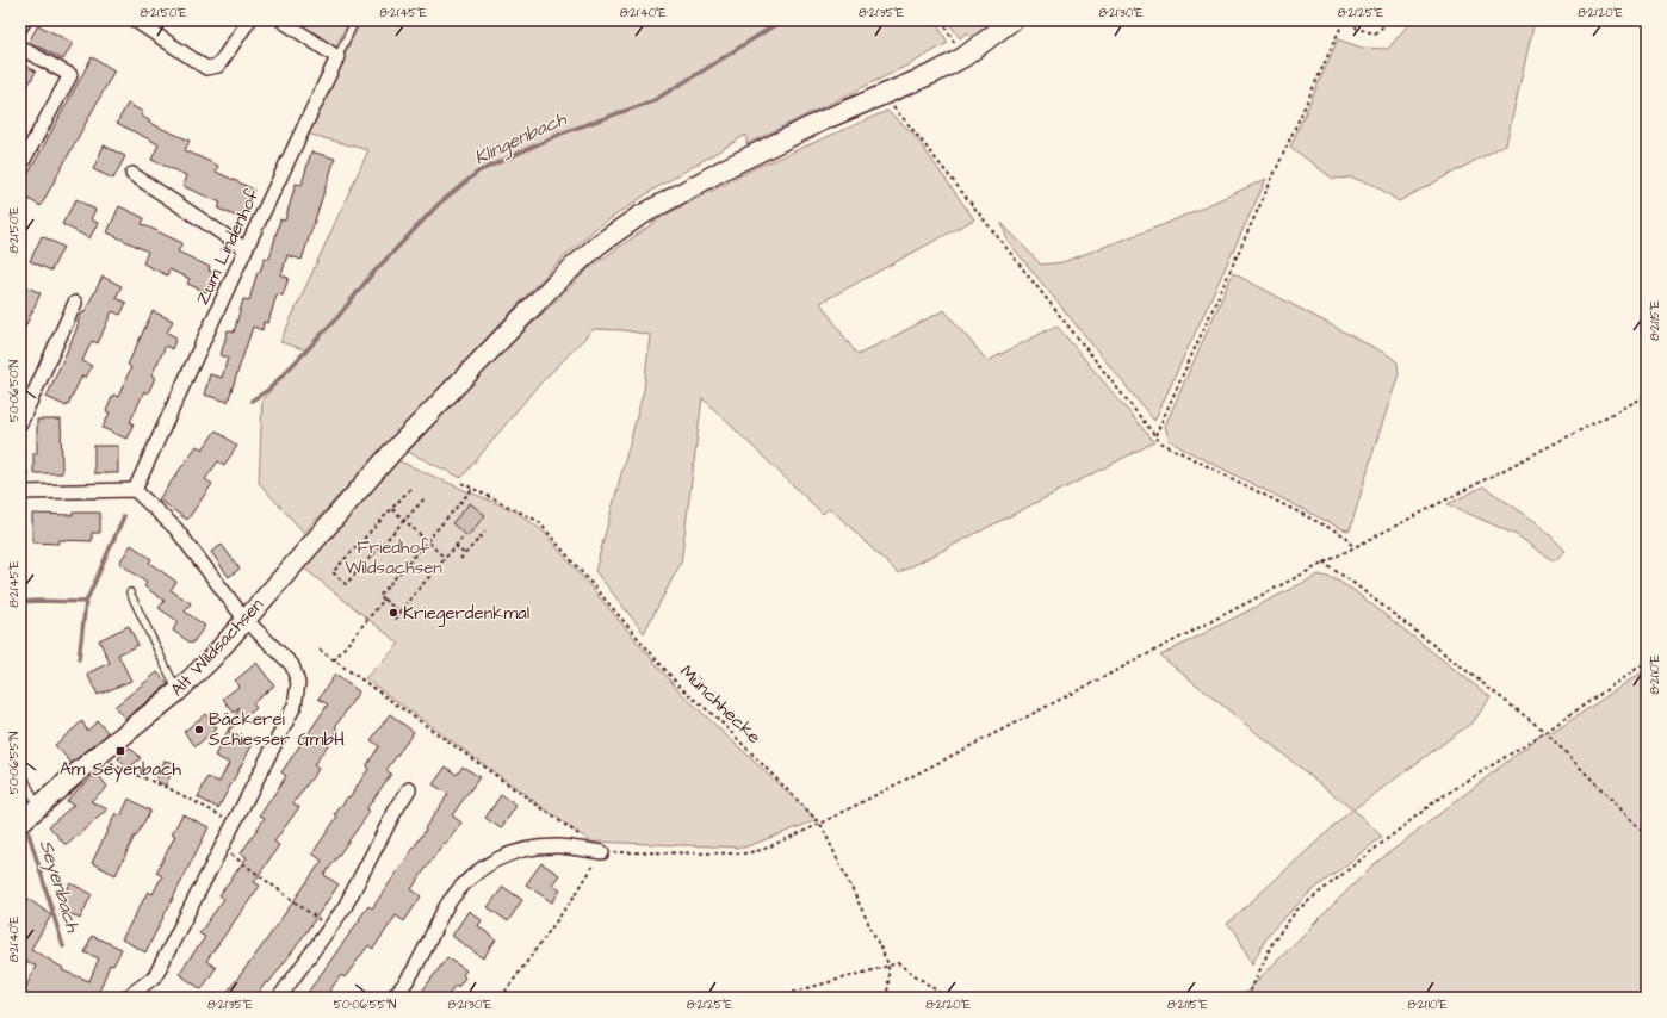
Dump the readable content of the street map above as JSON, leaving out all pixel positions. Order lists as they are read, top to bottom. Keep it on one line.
{"streets":{"main road":["Alt Wildsachsen"],"street":["Zum Lindenhof"],"path":["Münchhecke"]},"water":["Klingenbach","Seyenbach"],"parks":["Friedhof Wildsachsen"],"places":{"other":["Kriegerdenkmal","Bäckerei Schiesser GmbH"],"transit":["Am Seyenbach"]},"coordinates":["8°21'50\"E","8°21'45\"E","8°21'40\"E","8°21'35\"E","8°21'30\"E","8°21'25\"E","8°21'20\"E","8°21'15\"E","50°06'50\"N","8°21'10\"E","50°06'55\"N"]}
